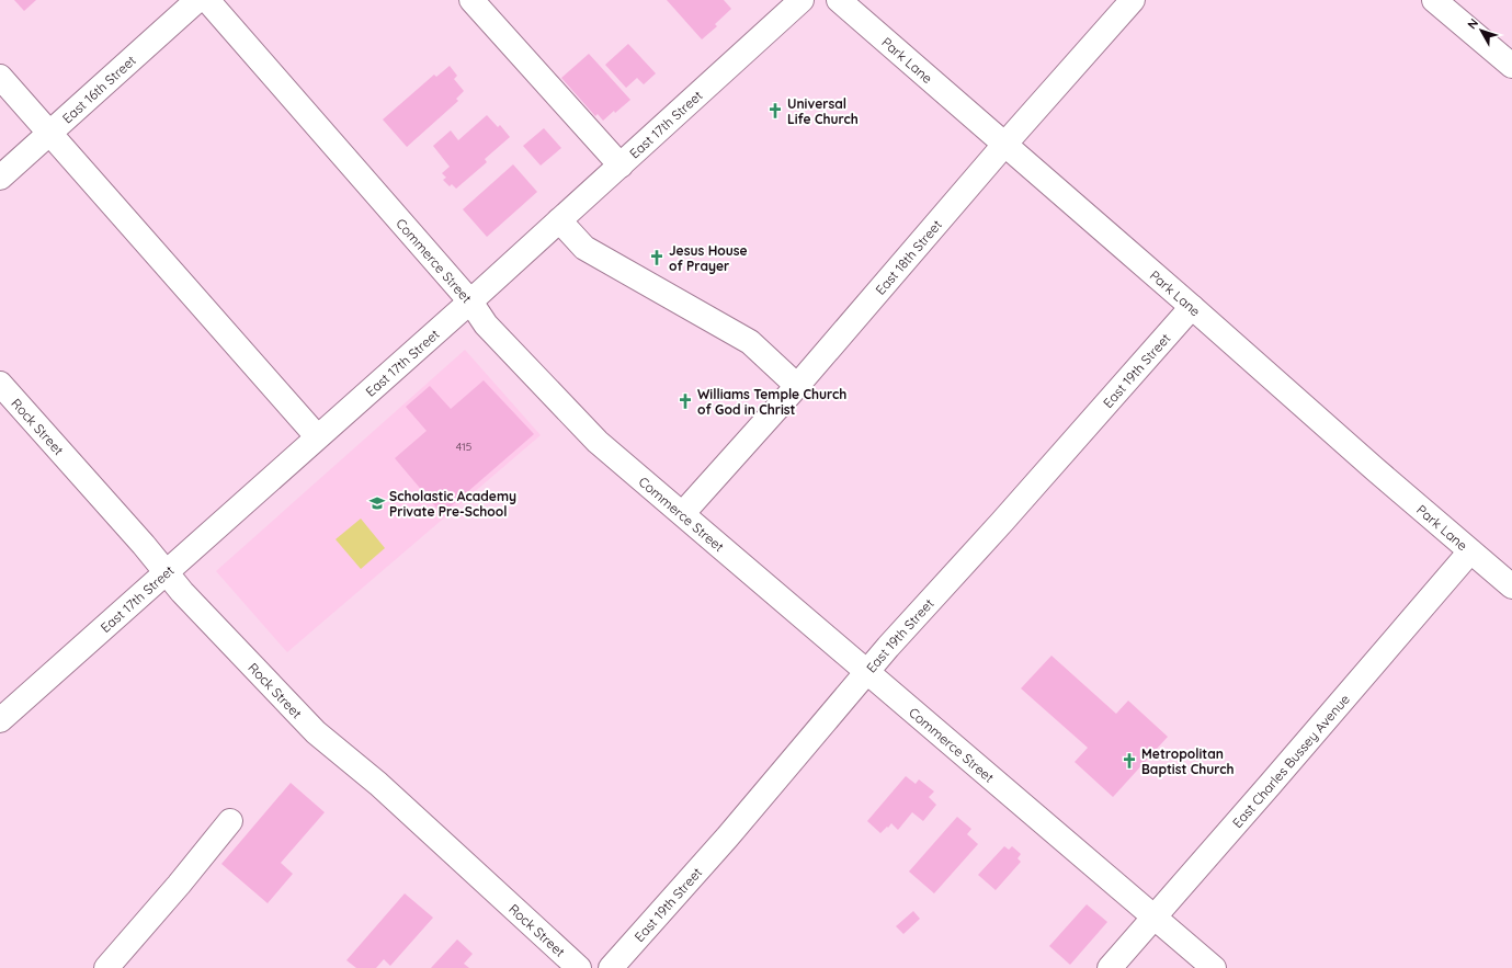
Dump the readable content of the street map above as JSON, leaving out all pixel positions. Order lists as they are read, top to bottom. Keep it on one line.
{"streets":{"street":["Park Lane","East 16th Street","East 17th Street","East 18th Street","Commerce Street","East 19th Street","Rock Street","East Charles Bussey Avenue"]},"crossings":[["Park Lane","East 18th Street"],["Park Lane","East 19th Street"],["Park Lane","East Charles Bussey Avenue"],["East 17th Street","Commerce Street"],["East 17th Street","Rock Street"],["East 18th Street","Commerce Street"],["Commerce Street","East 19th Street"],["Commerce Street","East Charles Bussey Avenue"]],"places":{"church":["Universal Life Church","Jesus House of Prayer","Williams Temple Church of God in Christ","Metropolitan Baptist Church"],"school or university":["Scholastic Academy Private Pre-School"]},"house_numbers":["415"],"north":"top left"}
